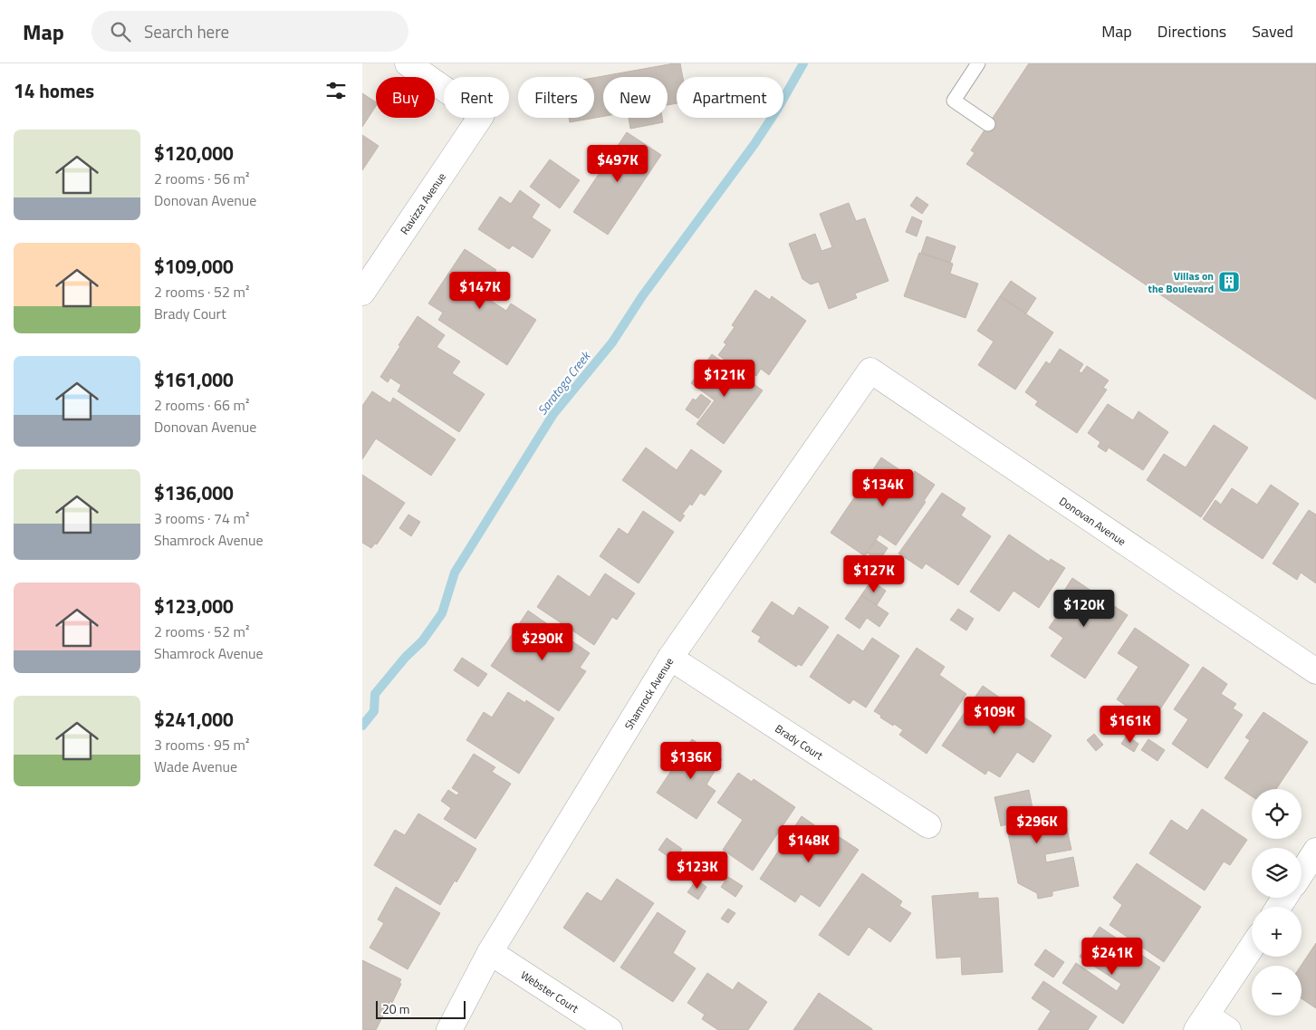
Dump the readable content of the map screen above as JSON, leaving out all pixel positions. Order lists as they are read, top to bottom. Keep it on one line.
{"streets":{"street":["Ravizza Avenue","Donovan Avenue","Shamrock Avenue","Brady Court","Webster Court"]},"crossings":[["Donovan Avenue","Shamrock Avenue"],["Shamrock Avenue","Brady Court"],["Shamrock Avenue","Webster Court"]],"water":["Saratoga Creek"],"places":{"building":["Villas on the Boulevard"]},"scale_bar":"20 m","page":{"header":"Map","search":"Search here","nav":["Map","Directions","Saved"],"heading":"14 homes","chip":["Buy","Rent","Filters","New","Apartment"],"list":[{"name":"$120,000","note":"2 rooms · 56 m² · Donovan Avenue"},{"name":"$109,000","note":"2 rooms · 52 m² · Brady Court"},{"name":"$161,000","note":"2 rooms · 66 m² · Donovan Avenue"},{"name":"$136,000","note":"3 rooms · 74 m² · Shamrock Avenue"},{"name":"$123,000","note":"2 rooms · 52 m² · Shamrock Avenue"},{"name":"$241,000","note":"3 rooms · 95 m² · Wade Avenue"}],"price":["$497K","$147K","$121K","$134K","$127K","$120K","$290K","$109K","$161K","$136K","$296K","$148K","$123K","$241K"],"map_buttons":["+","−"],"scale":"20 m"}}
